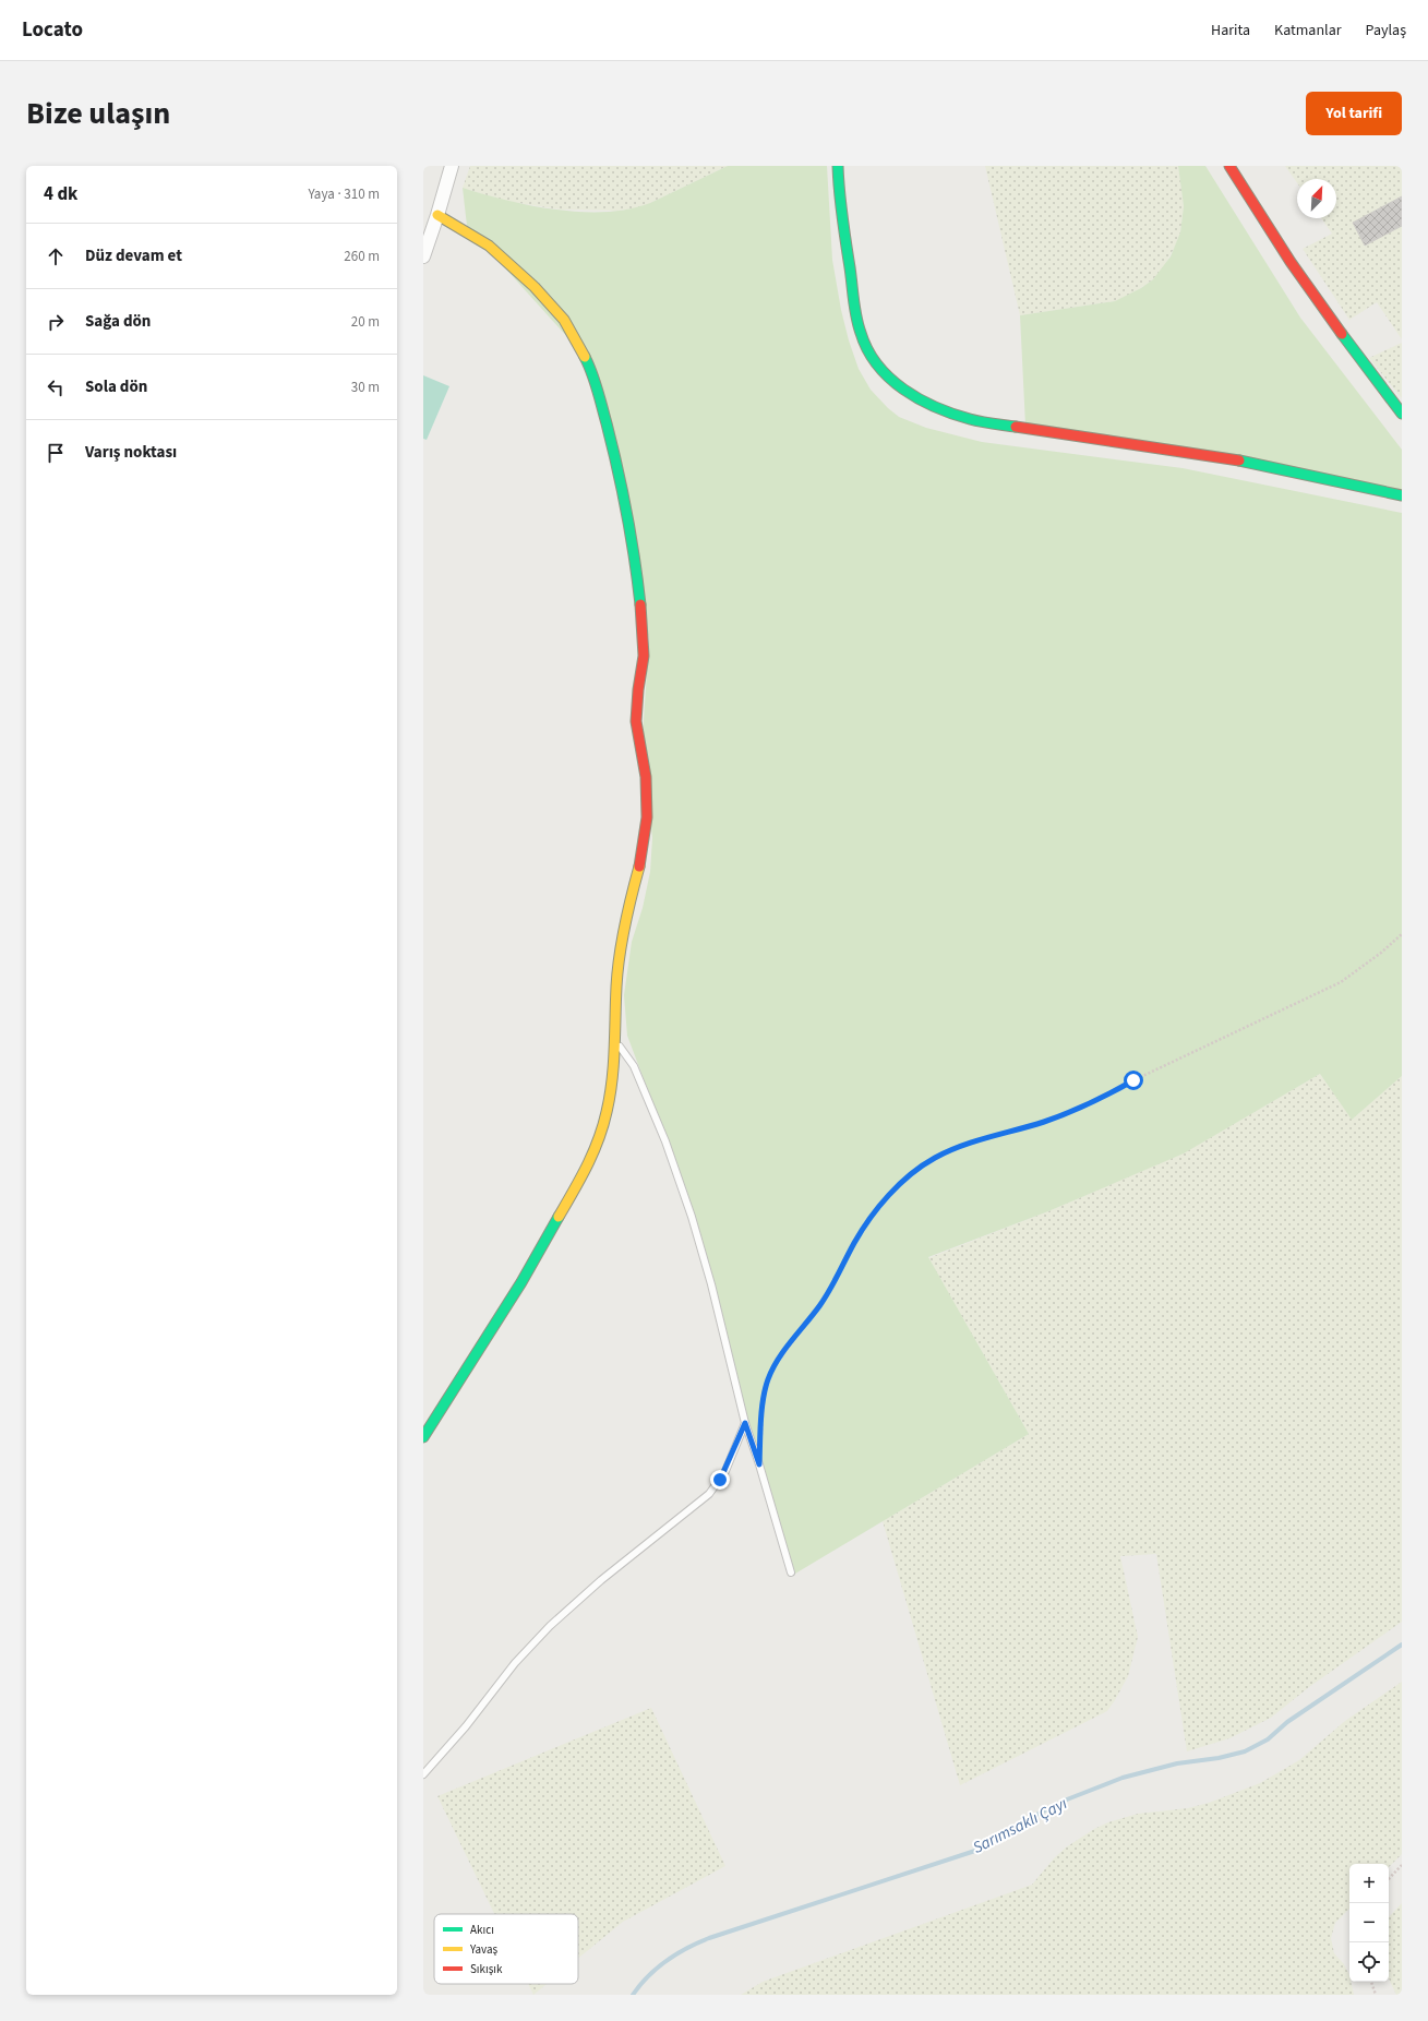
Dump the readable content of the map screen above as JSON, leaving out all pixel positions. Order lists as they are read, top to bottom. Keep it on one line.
{"water":["Sarımsaklı Çayı"],"legend":["Akıcı","Yavaş","Sıkışık"],"north":"top right","page":{"header":"Locato","nav":["Harita","Katmanlar","Paylaş"],"title":"Bize ulaşın","buttons":"Yol tarifi","heading":["4 dk","Yaya · 310 m"],"list":[["Düz devam et","260 m"],["Sağa dön","20 m"],["Sola dön","30 m"],"Varış noktası"],"map_buttons":["+","−"]}}
